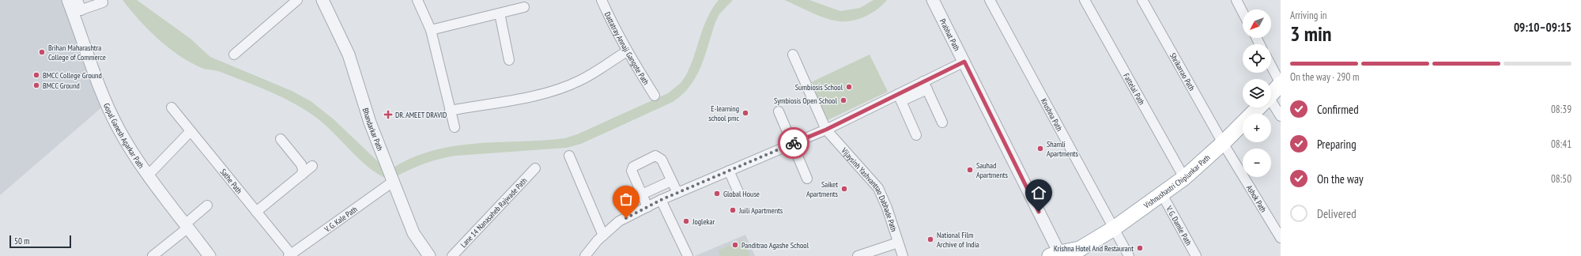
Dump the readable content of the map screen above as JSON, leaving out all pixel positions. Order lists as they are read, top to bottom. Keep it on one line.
{"streets":{"main road":["Vishnushastri Chiplunkar Path"],"street":["Prabhat Path","Dattatray Annaji Gangote Path","Shrikarrao Path","Fattelal Path","Krushna Path","Bhandarkar Path","Gopal Ganesh Agarkar Path","Sathe Path","Vijaysinh Yashvantrao Dabhade Path","Ashok Path","Lane 14 Nanasaheb Rajwade Path","V. G. Kale Path","V. G. Damle Path"]},"crossings":[["Prabhat Path","Vishnushastri Chiplunkar Path"],["Shrikarrao Path","Vishnushastri Chiplunkar Path"],["Shrikarrao Path","Ashok Path"],["Fattelal Path","Vishnushastri Chiplunkar Path"],["Krushna Path","Vishnushastri Chiplunkar Path"],["Bhandarkar Path","V. G. Kale Path"],["Sathe Path","V. G. Kale Path"],["Vishnushastri Chiplunkar Path","Ashok Path"],["Vishnushastri Chiplunkar Path","V. G. Damle Path"]],"places":{"other":["Brihan Maharashtra College of Commerce","BMCC College Ground","BMCC Ground","Sumbiosis School","Symbiosis Open School","E-learning school pmc","Shamli Apartments","Sauhad Apartments","Saiket Apartments","Global House","Juili Apartments","Joglekar","National Film Archive of India","Panditrao Agashe School","Krishna Hotel And Restaurant"],"health":["DR. AMEET DRAVID"]},"scale_bar":"50 m","north":"bottom left","page":{"heading":["3 min","Arriving in","09:10–09:15"],"map_buttons":["+","−"],"bar":"On the way · 290 m","list":[["Confirmed","08:39"],["Preparing","08:41"],["On the way","08:50"],"Delivered"],"scale":"50 m"}}
